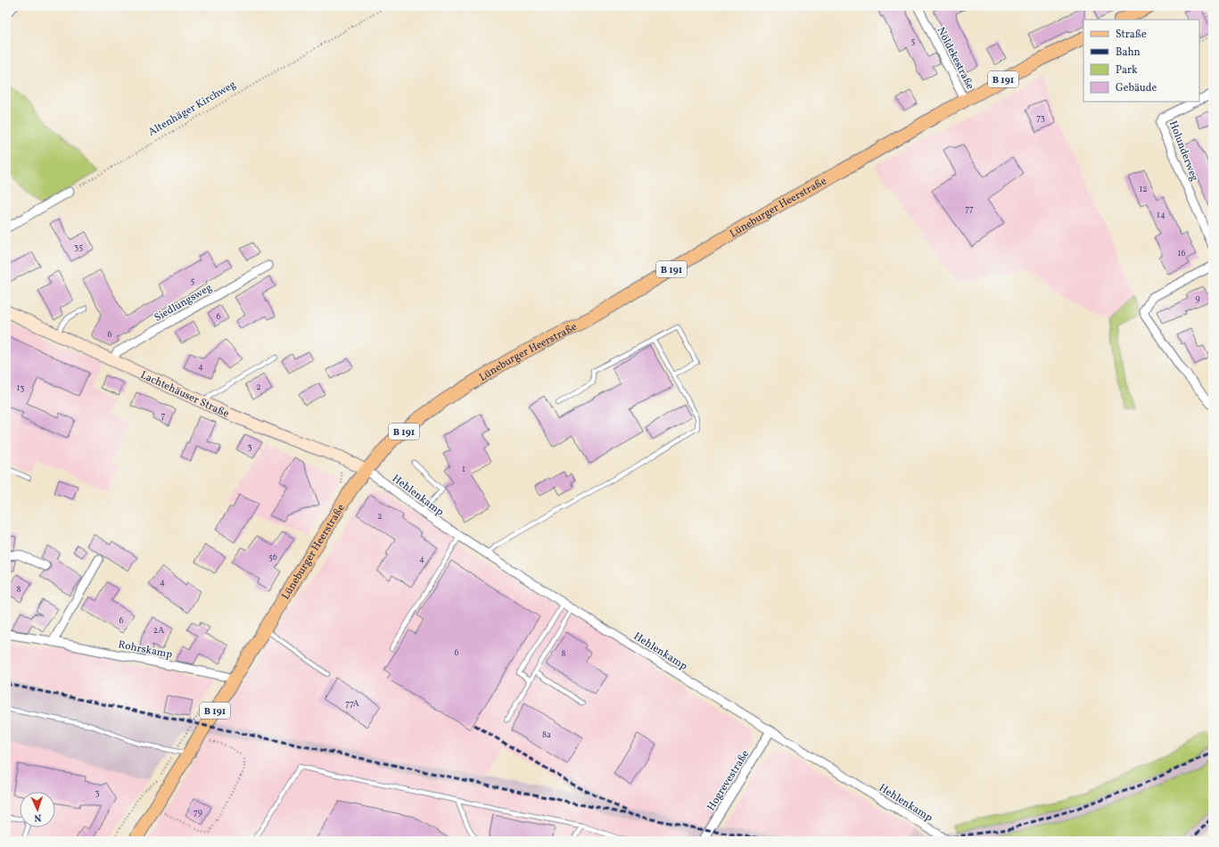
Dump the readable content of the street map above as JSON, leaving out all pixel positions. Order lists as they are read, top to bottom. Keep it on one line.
{"streets":{"main road":["B 191","Lüneburger Heerstraße"],"street":["Nöldekestraße","Holunderweg","Siedlungsweg","Lachtehäuser Straße","Hehlenkamp","Rohrskamp","Hogrevestraße"],"path":["Altenhäger Kirchweg"]},"crossings":[["Nöldekestraße","Lüneburger Heerstraße"],["Lüneburger Heerstraße","Lachtehäuser Straße"],["Lüneburger Heerstraße","Hehlenkamp"],["Lüneburger Heerstraße","Rohrskamp"],["Siedlungsweg","Lachtehäuser Straße"],["Lachtehäuser Straße","Hehlenkamp"],["Hehlenkamp","Hogrevestraße"]],"house_numbers":["5","73","12","77","14","35","16","5","9","6","6","4","2","13","7","3","1","2","56","4","4","8","6","2A","6","8","77A","8a","3","79"],"legend":["Straße","Bahn","Park","Gebäude"],"north":"bottom"}
